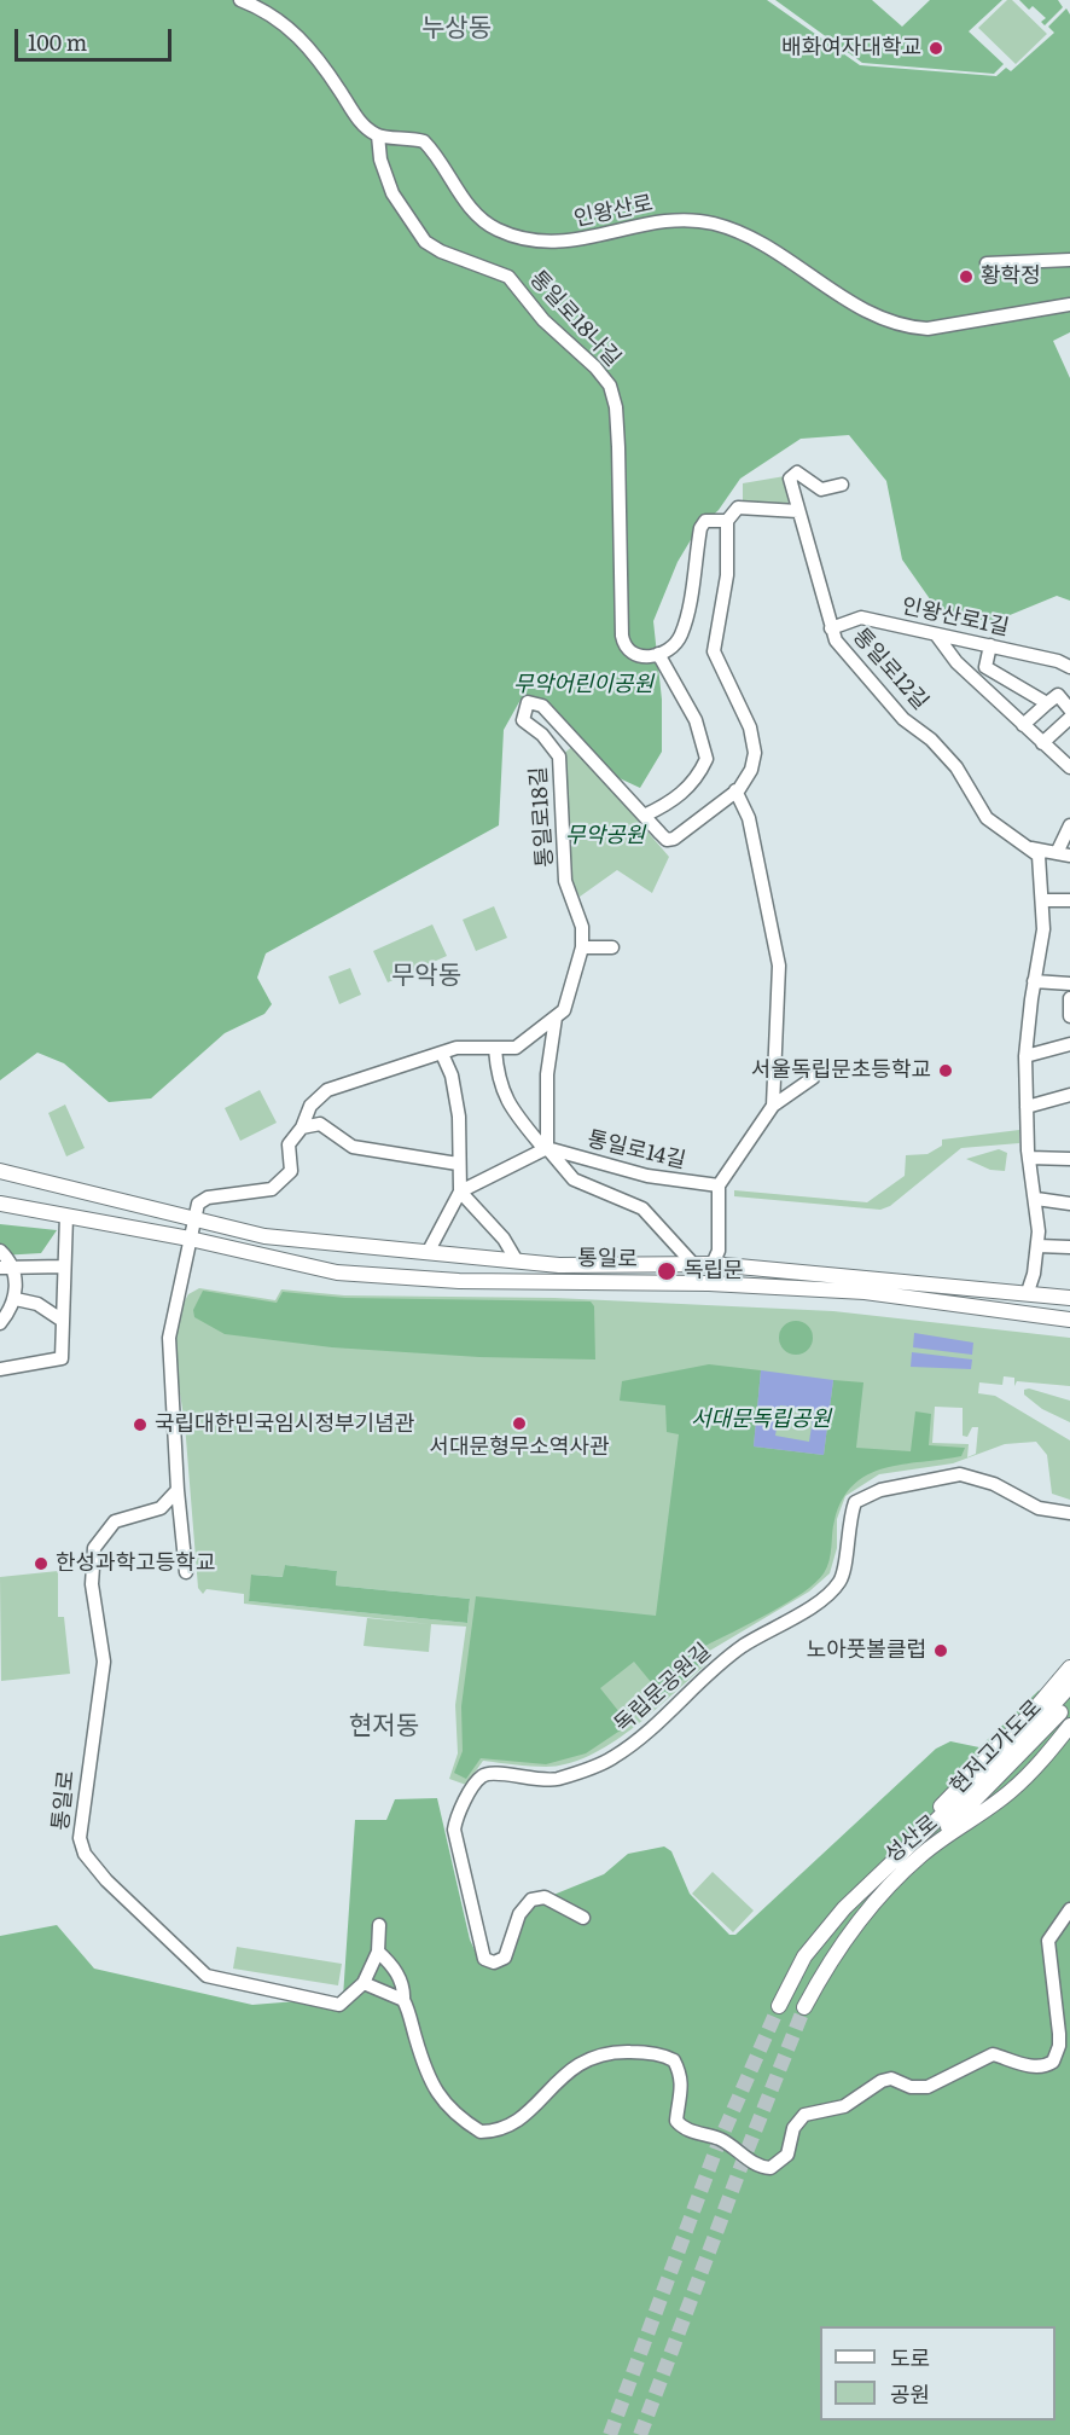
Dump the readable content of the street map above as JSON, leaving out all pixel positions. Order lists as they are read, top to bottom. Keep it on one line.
{"streets":{"main road":["통일로","현저고가도로","성산로"],"street":["인왕산로","통일로18나길","인왕산로1길","통일로12길","통일로18길","통일로14길","독립문공원길"]},"crossings":[["인왕산로","통일로18나길"],["인왕산로1길","통일로12길"],["통일로18길","통일로14길"],["통일로18길","통일로"],["통일로14길","통일로"],["현저고가도로","성산로"]],"districts":["누상동","무악동","현저동"],"parks":["무악어린이공원","무악공원","서대문독립공원"],"places":["배화여자대학교","황학정","서울독립문초등학교","독립문","서대문형무소역사관","국립대한민국임시정부기념관","한성과학고등학교","노아풋볼클럽"],"legend":["도로","공원"],"scale_bar":"100 m"}
